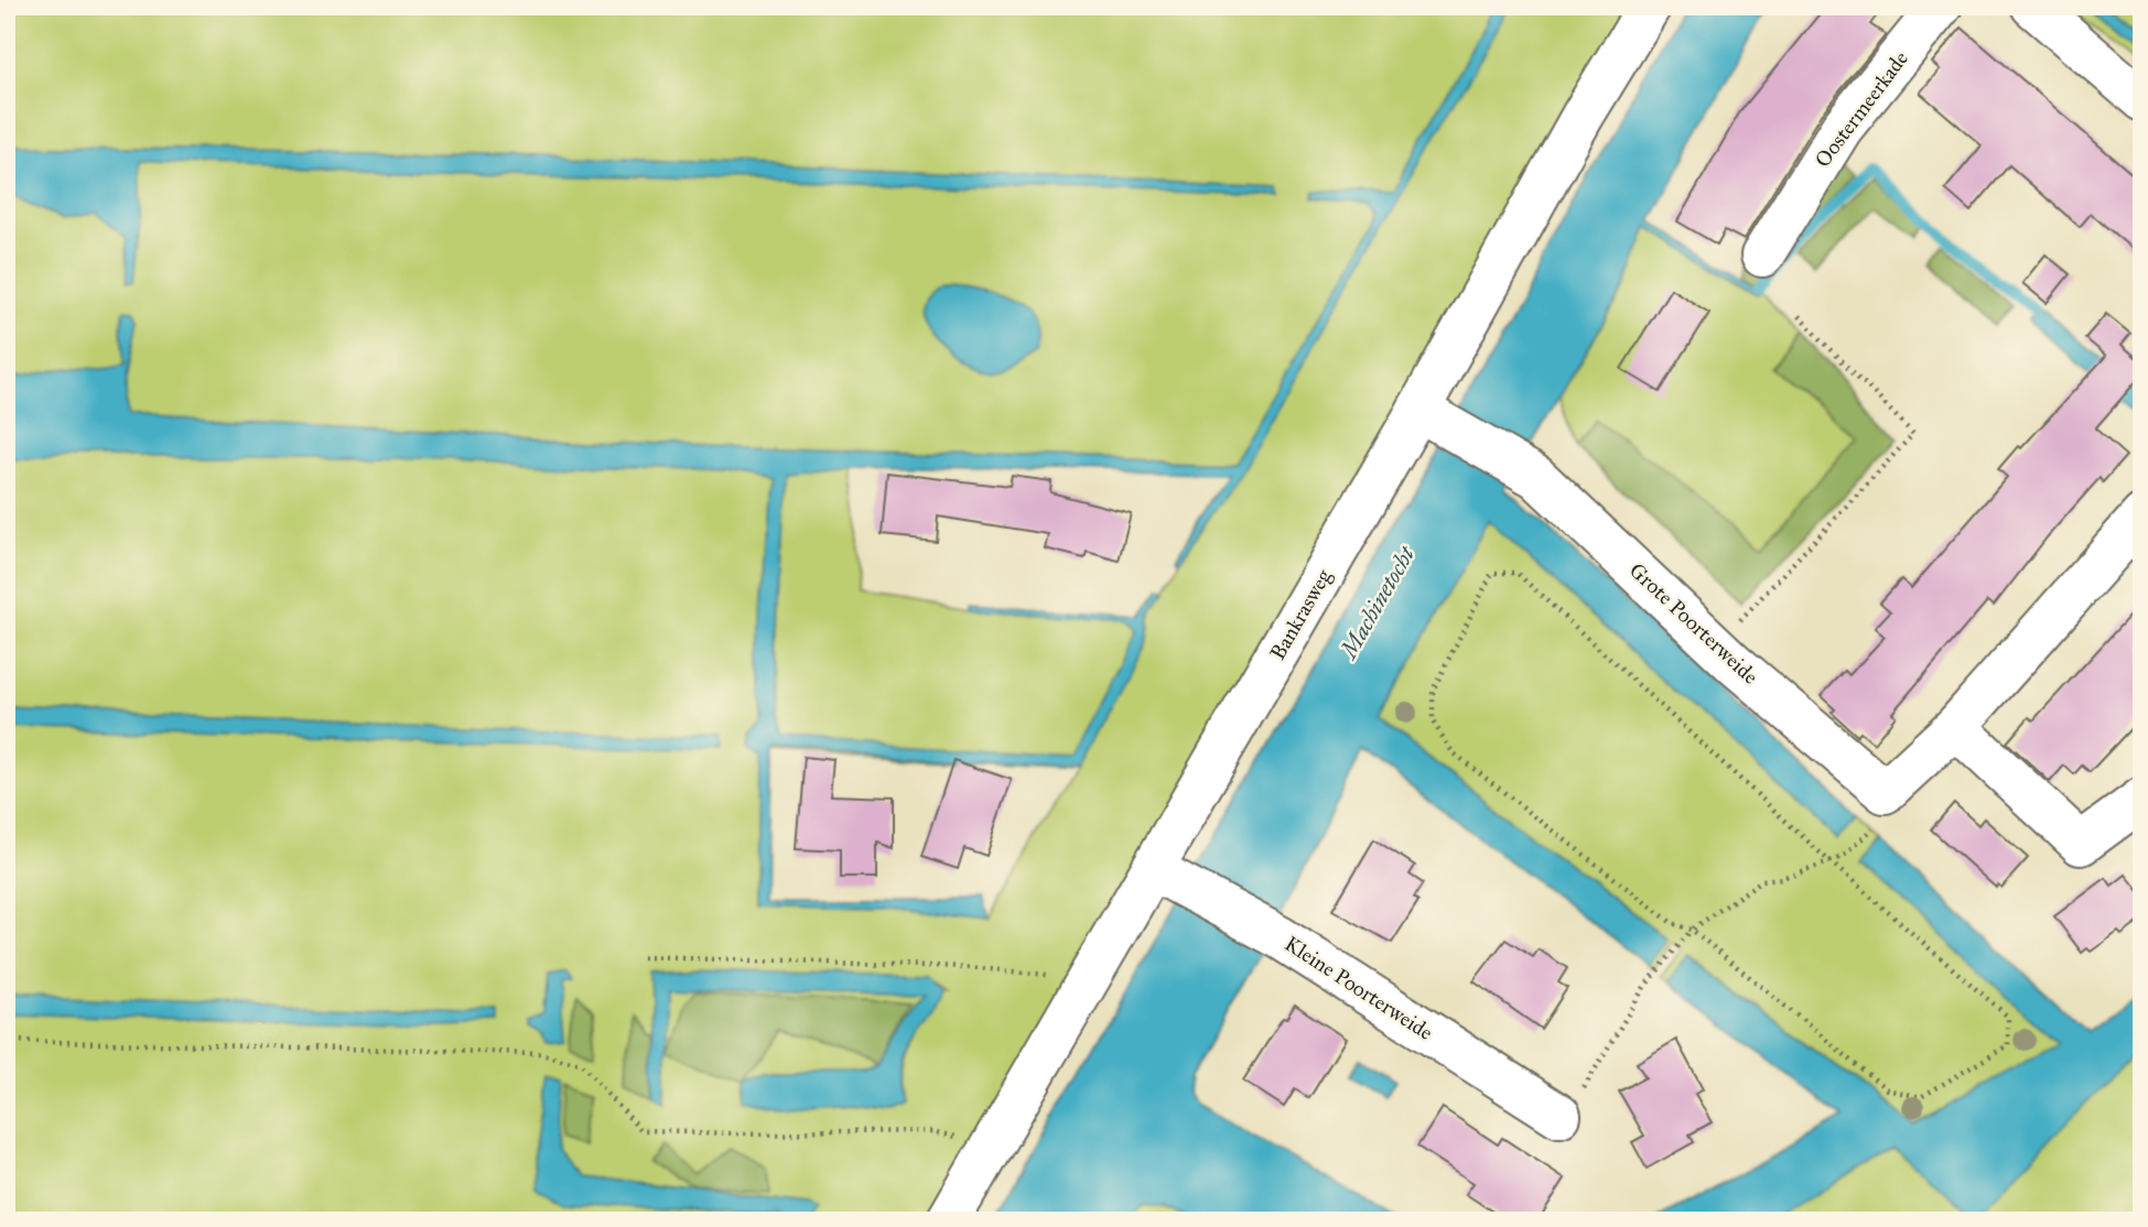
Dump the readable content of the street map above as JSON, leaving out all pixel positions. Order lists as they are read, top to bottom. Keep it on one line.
{"streets":{"street":["Oostermeerkade","Bankrasweg","Grote Poorterweide","Kleine Poorterweide"]},"crossings":[["Bankrasweg","Grote Poorterweide"],["Bankrasweg","Kleine Poorterweide"]],"water":["Machinetocht"]}
